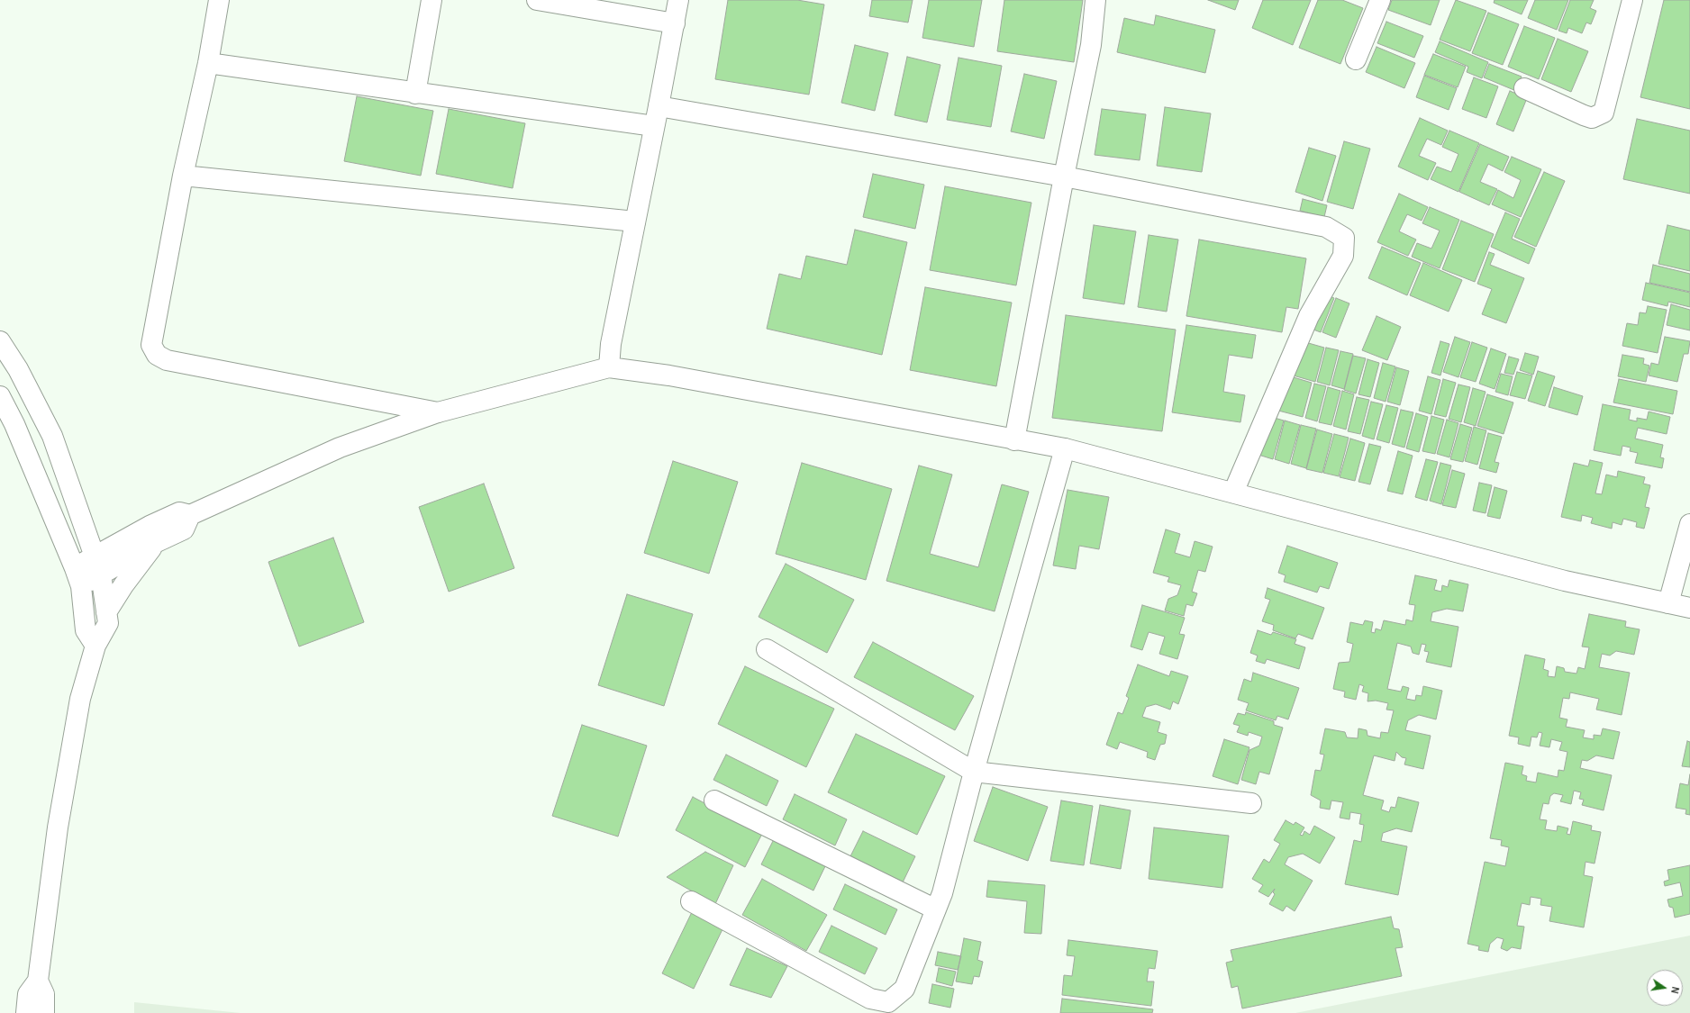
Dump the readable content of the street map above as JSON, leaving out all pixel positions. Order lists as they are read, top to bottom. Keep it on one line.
{"north":"right"}
